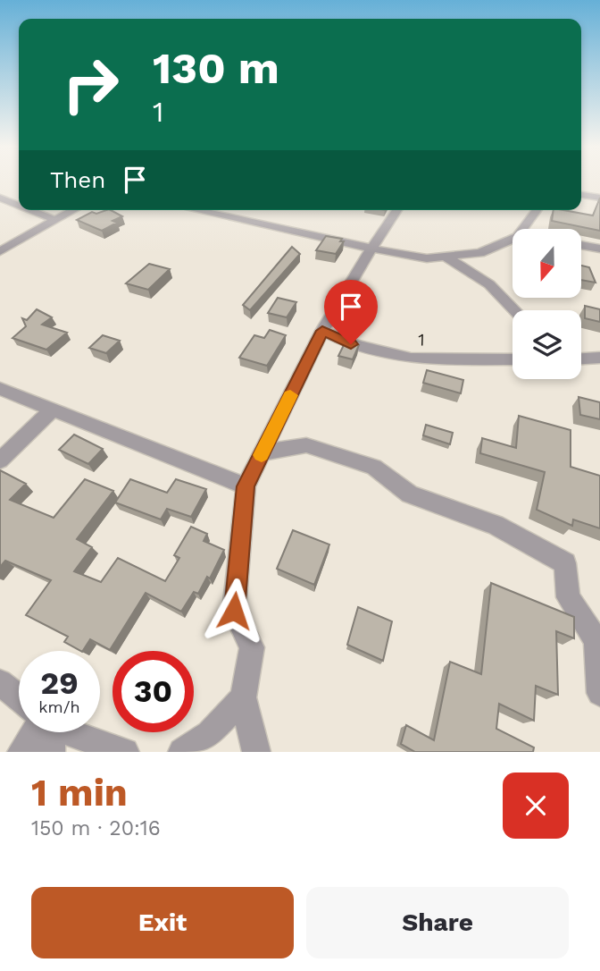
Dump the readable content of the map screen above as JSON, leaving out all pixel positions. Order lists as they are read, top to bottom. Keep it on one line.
{"streets":{"street":["1"]},"north":"bottom","page":{"turn":["130 m","1"],"then":"Then","speed":"29 km/h","limit":"30","heading":["1 min","150 m · 20:16"],"buttons":["Exit","Share"]}}
